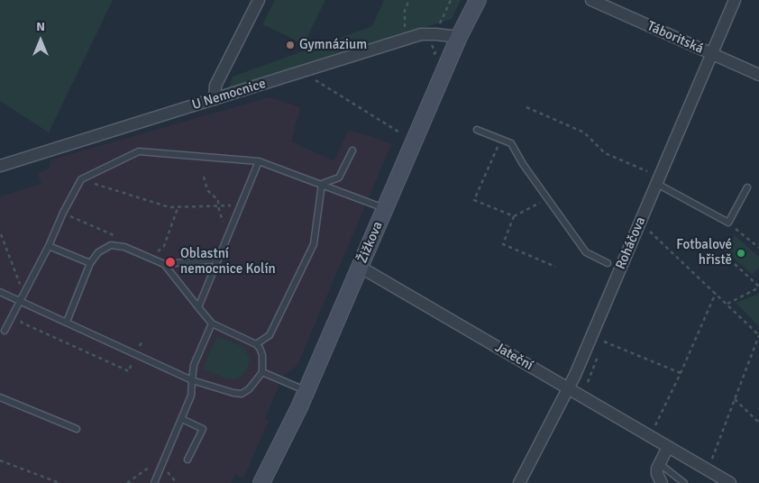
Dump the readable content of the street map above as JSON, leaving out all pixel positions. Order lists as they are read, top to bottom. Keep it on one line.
{"streets":{"street":["Táboritská","U Nemocnice","Žižkova","Roháčova","Jateční"]},"crossings":[["Táboritská","Roháčova"],["U Nemocnice","Žižkova"],["Žižkova","Jateční"],["Roháčova","Jateční"]],"places":["Gymnázium","Fotbalové hřistě","Oblastní nemocnice Kolín"],"north":"top"}
